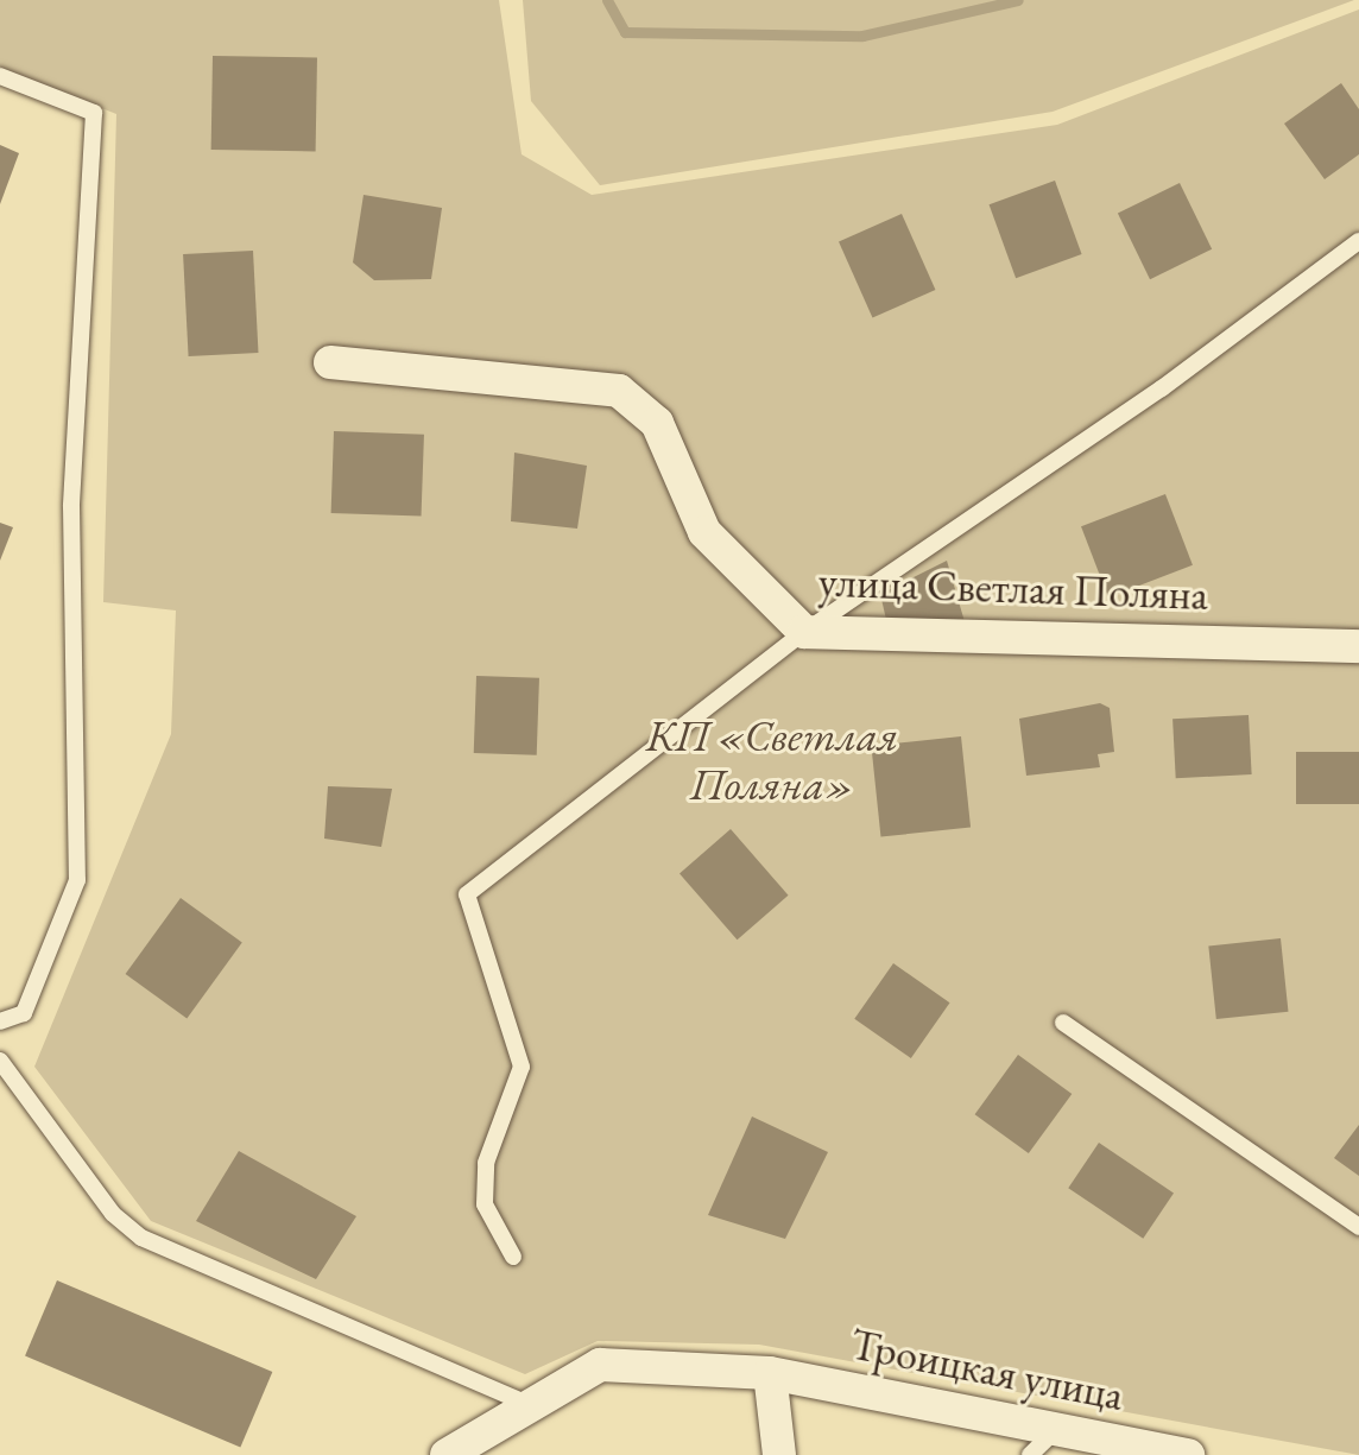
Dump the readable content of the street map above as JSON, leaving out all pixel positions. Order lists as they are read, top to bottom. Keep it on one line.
{"streets":{"street":["улица Светлая Поляна","Троицкая улица"]},"parks":["КП «Светлая Поляна»"]}
